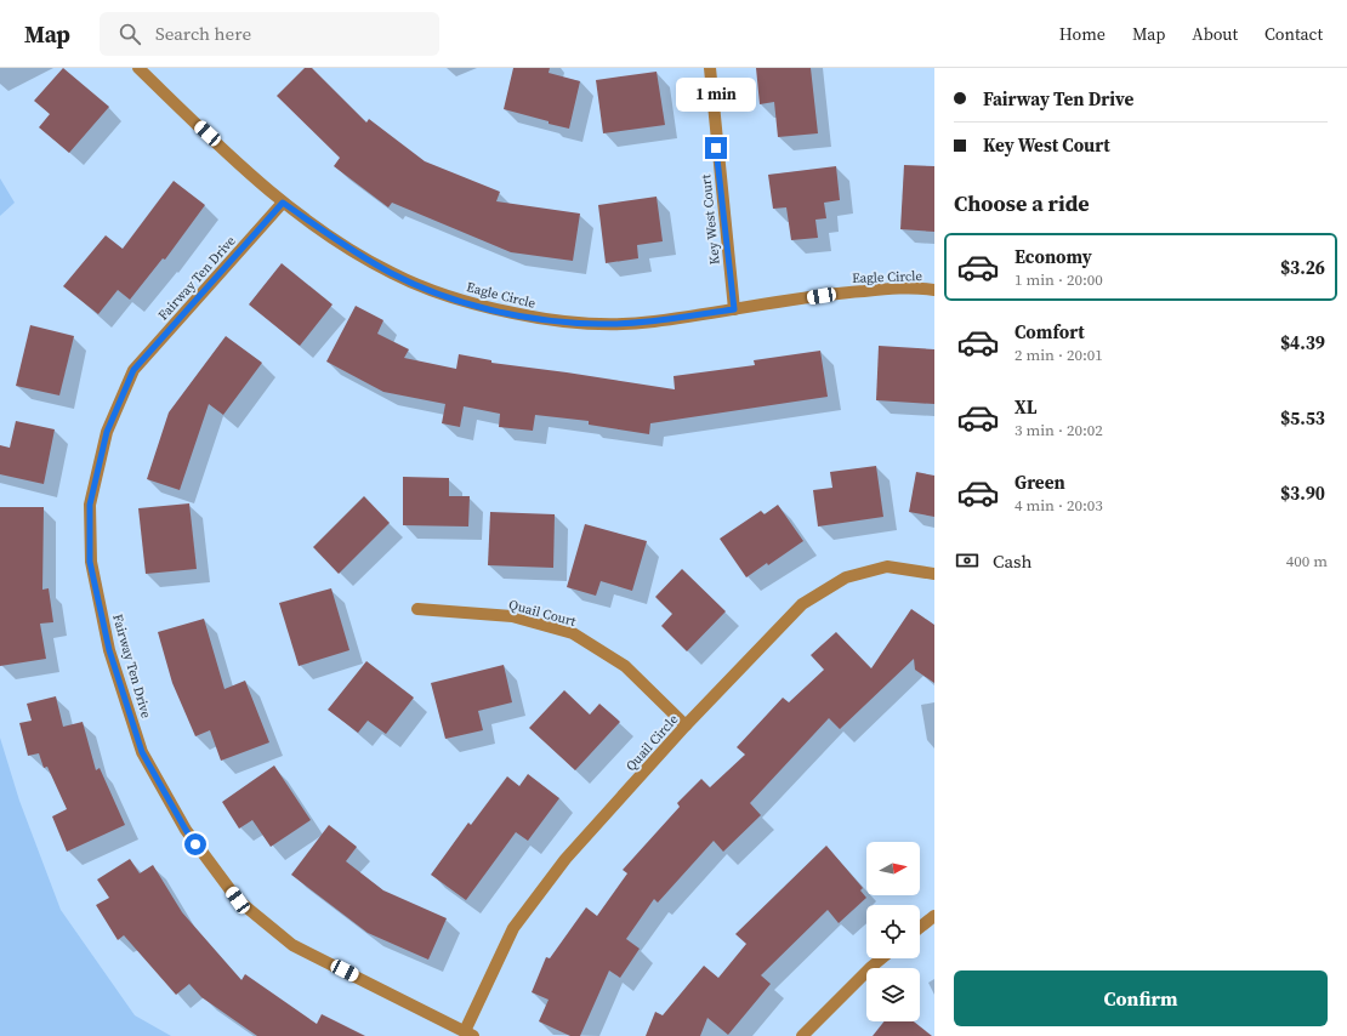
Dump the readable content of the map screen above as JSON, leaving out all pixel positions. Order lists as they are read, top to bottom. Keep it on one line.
{"streets":{"street":["Key West Court","Eagle Circle","Fairway Ten Drive","Quail Court","Quail Circle"]},"crossings":[["Key West Court","Eagle Circle"],["Eagle Circle","Fairway Ten Drive"],["Fairway Ten Drive","Quail Circle"],["Quail Court","Quail Circle"]],"north":"right","page":{"header":"Map","search":"Search here","nav":["Home","Map","About","Contact"],"banner":["Fairway Ten Drive","Key West Court"],"bubble":"1 min","heading":"Choose a ride","list":[{"name":"Economy","note":"1 min · 20:00","value":"$3.26"},{"name":"Comfort","note":"2 min · 20:01","value":"$4.39"},{"name":"XL","note":"3 min · 20:02","value":"$5.53"},{"name":"Green","note":"4 min · 20:03","value":"$3.90"}],"pay":["Cash","400 m"],"buttons":"Confirm"}}
